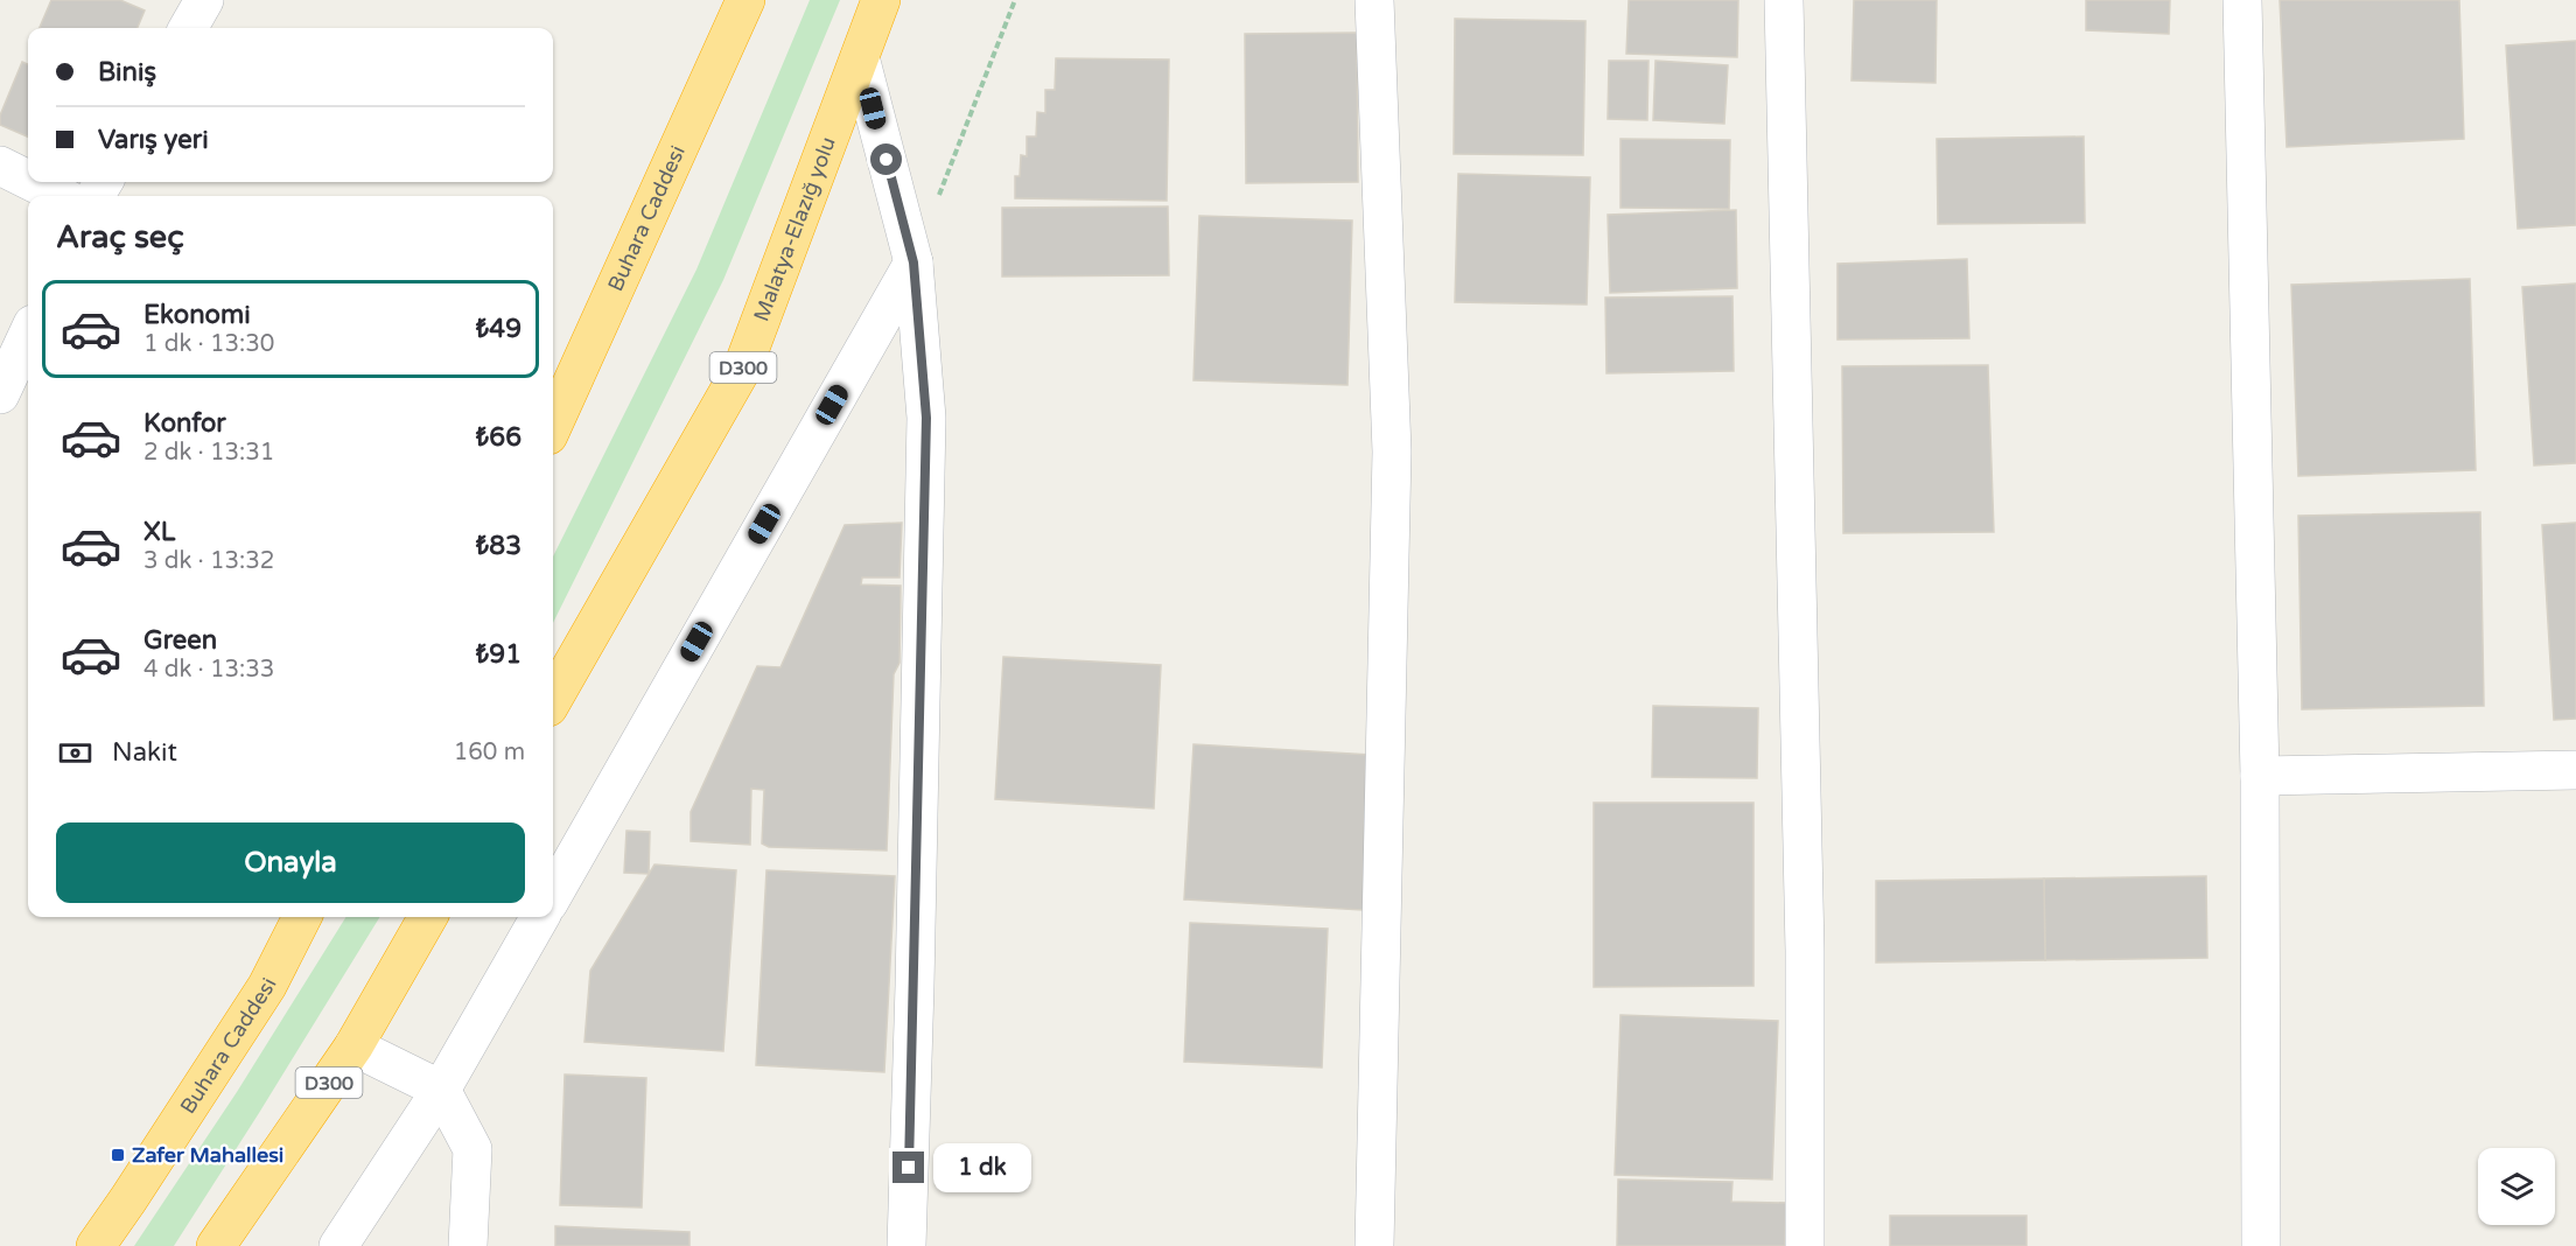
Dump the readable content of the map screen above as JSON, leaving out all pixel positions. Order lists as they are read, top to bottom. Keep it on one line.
{"streets":{"highway":["Buhara Caddesi","Malatya-Elazığ yolu","D300"]},"places":{"transit":["Zafer Mahallesi"]},"page":{"banner":["Biniş","Varış yeri"],"heading":"Araç seç","list":[{"name":"Ekonomi","note":"1 dk · 13:30","value":"₺49"},{"name":"Konfor","note":"2 dk · 13:31","value":"₺66"},{"name":"XL","note":"3 dk · 13:32","value":"₺83"},{"name":"Green","note":"4 dk · 13:33","value":"₺91"}],"pay":["Nakit","160 m"],"buttons":"Onayla","bubble":"1 dk"}}
